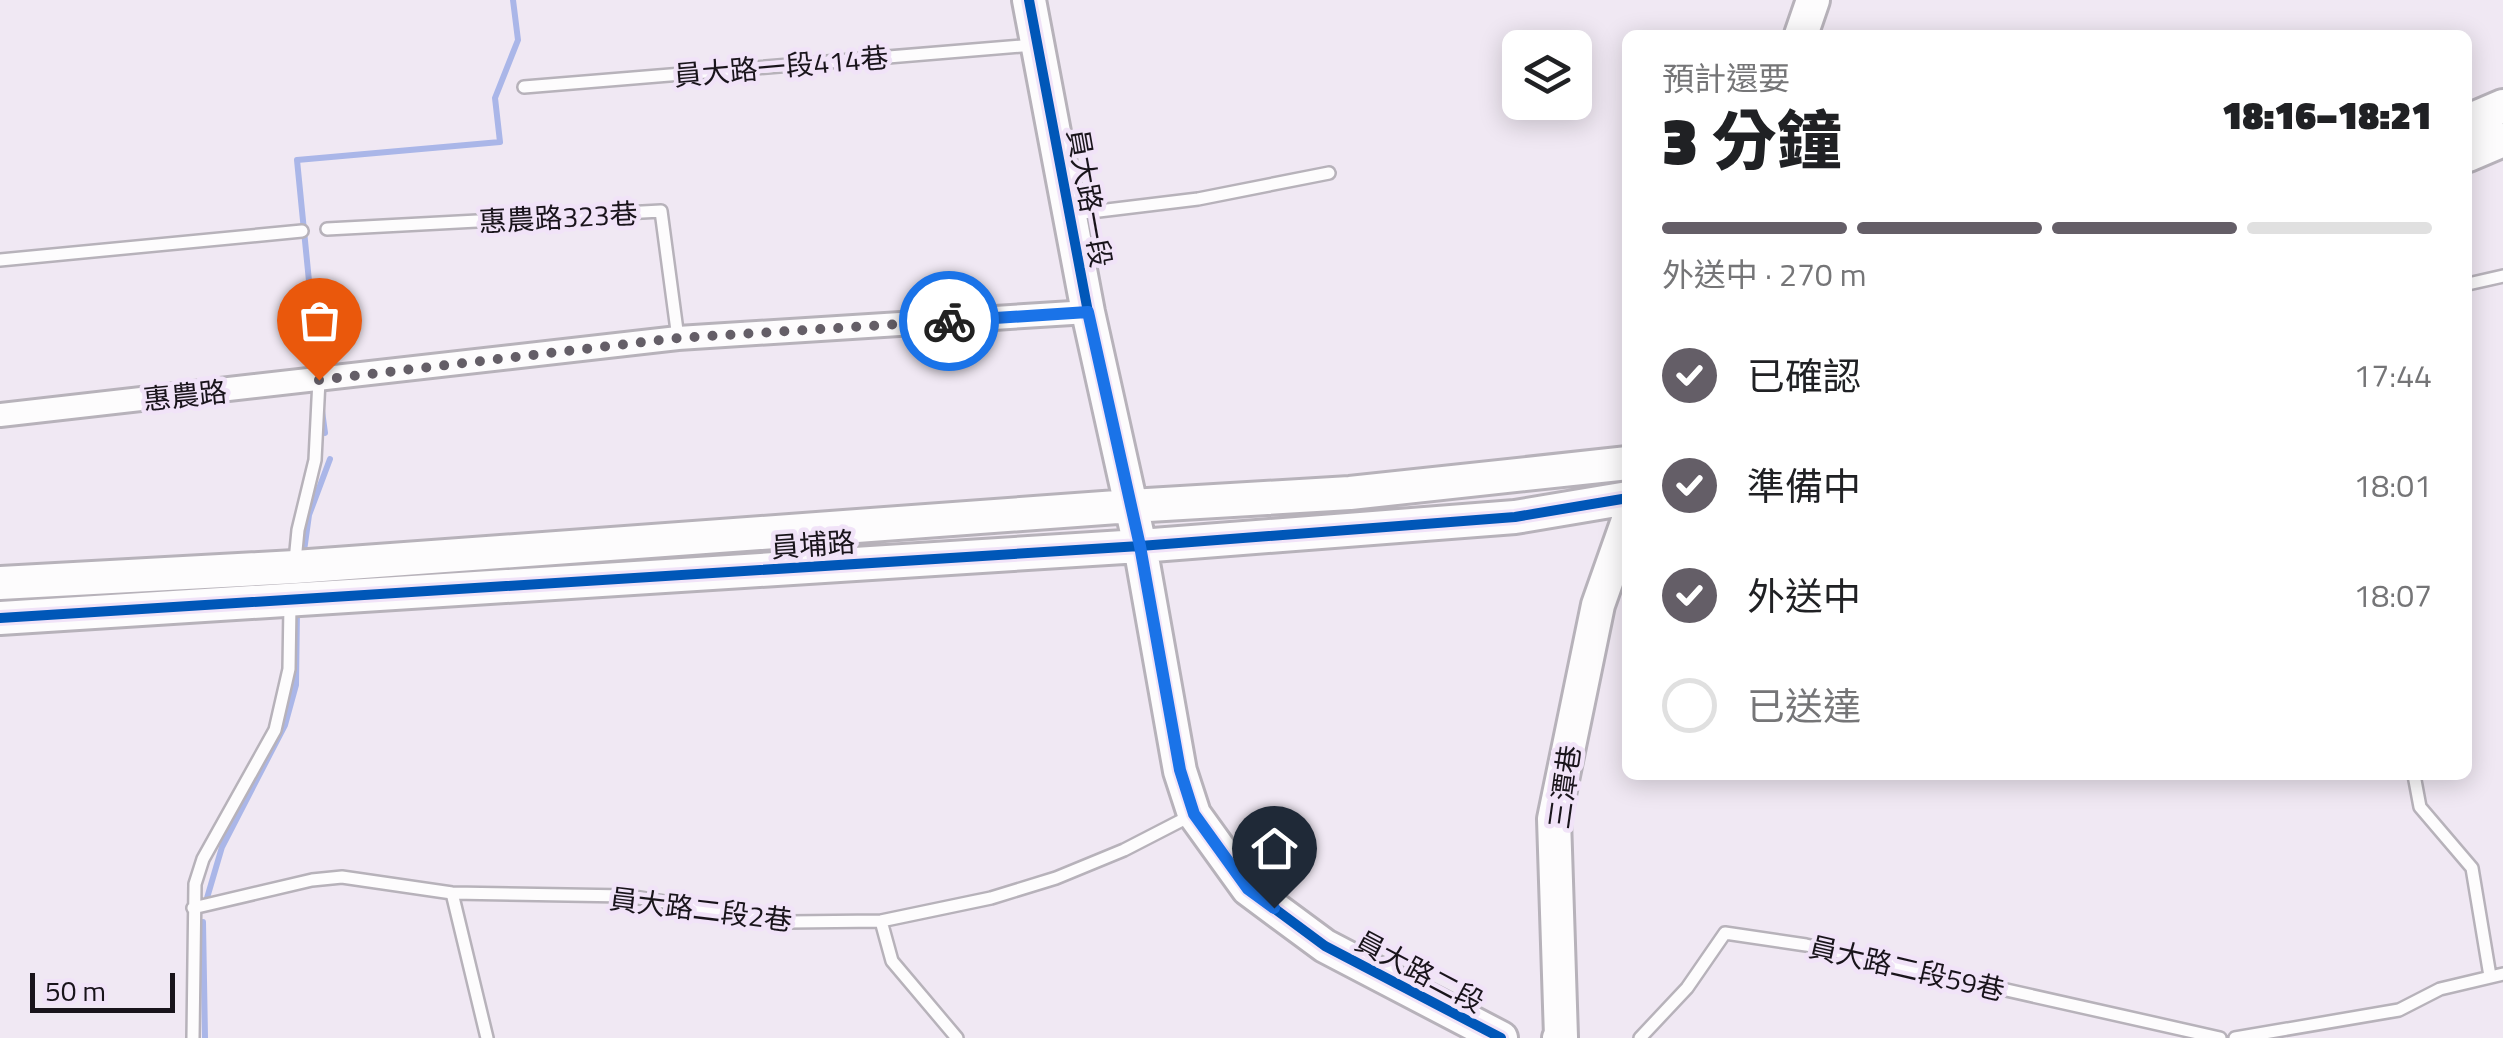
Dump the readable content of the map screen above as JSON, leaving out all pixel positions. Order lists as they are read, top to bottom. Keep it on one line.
{"streets":{"street":["員大路一段","惠農路","員埔路","三潭巷","員大路二段"],"lane":["員大路一段414巷","惠農路323巷","員大路二段2巷","員大路二段59巷"]},"crossings":[["員大路一段414巷","員大路一段"],["員大路一段","惠農路"],["員大路一段","員埔路"],["員大路一段","員大路二段2巷"],["員大路一段","員大路二段"],["惠農路323巷","惠農路"],["員大路二段2巷","員大路二段"]],"scale_bar":"50 m","page":{"heading":["3 分鐘","預計還要","18:16–18:21"],"bar":"外送中 · 270 m","list":[["已確認","17:44"],["準備中","18:01"],["外送中","18:07"],"已送達"],"scale":"50 m"}}
